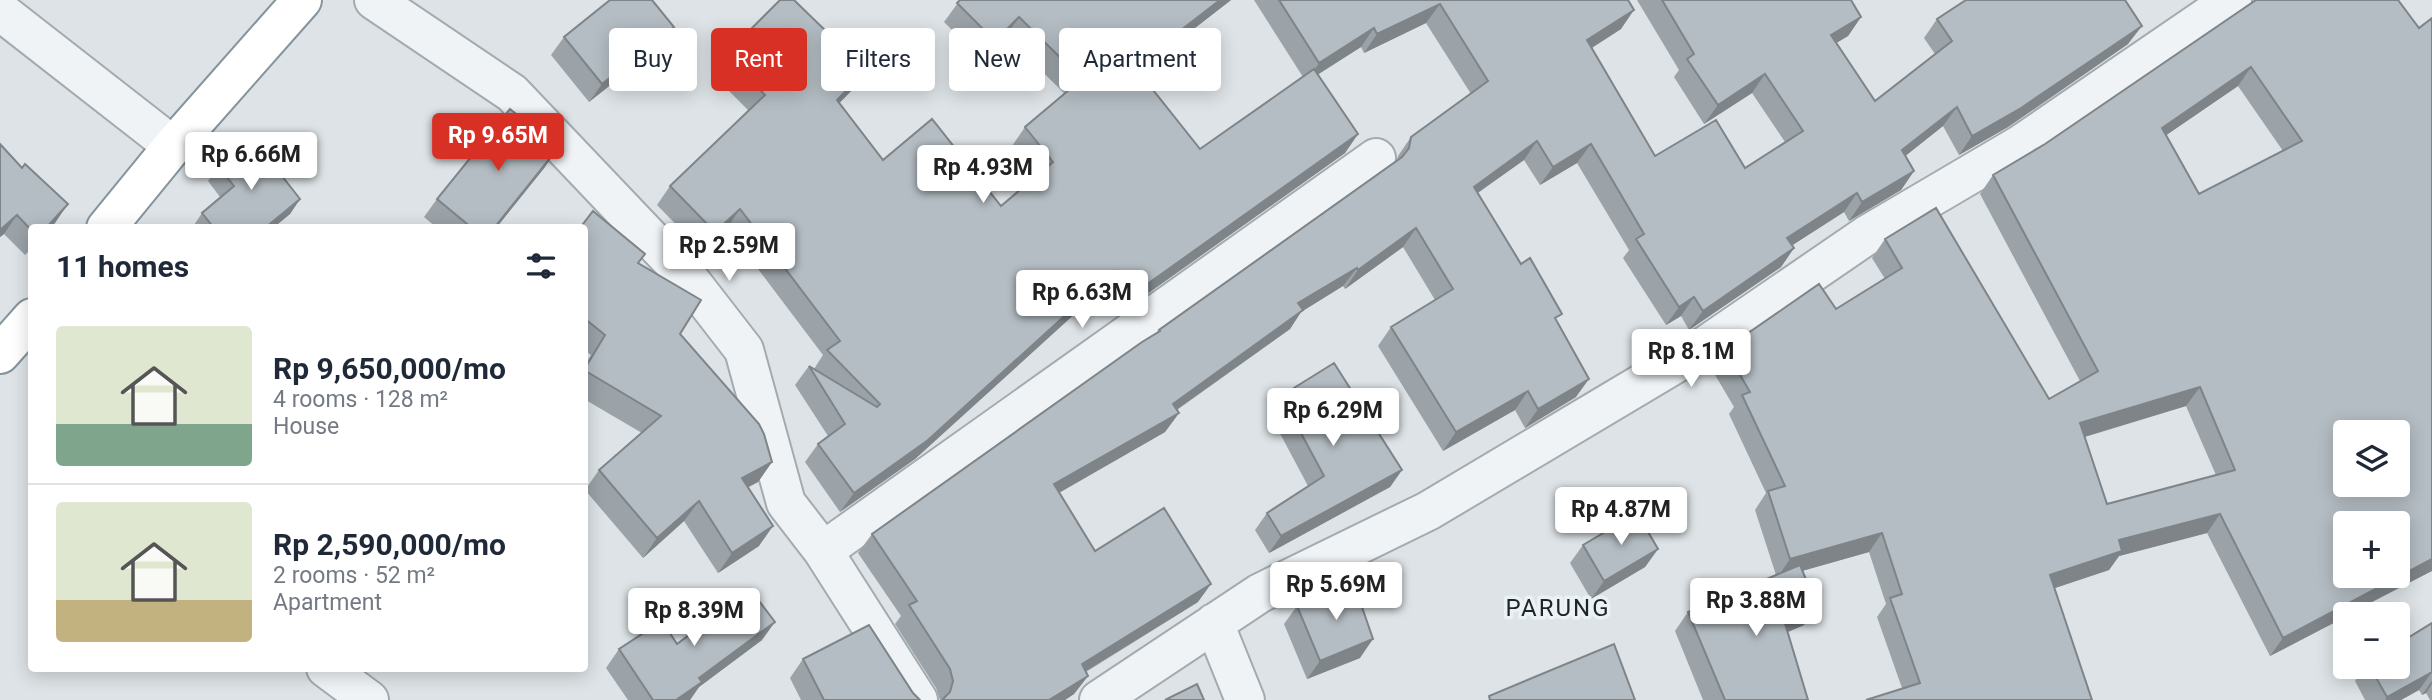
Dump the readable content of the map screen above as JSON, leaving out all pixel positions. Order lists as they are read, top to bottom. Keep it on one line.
{"districts":["PARUNG"],"page":{"chip":["Buy","Rent","Filters","New","Apartment"],"price":["Rp 9.65M","Rp 6.66M","Rp 4.93M","Rp 2.59M","Rp 6.63M","Rp 8.1M","Rp 6.29M","Rp 4.87M","Rp 5.69M","Rp 3.88M","Rp 8.39M"],"heading":"11 homes","list":[{"name":"Rp 9,650,000/mo","note":"4 rooms · 128 m² · House"},{"name":"Rp 2,590,000/mo","note":"2 rooms · 52 m² · Apartment"}],"map_buttons":["+","−"]}}
